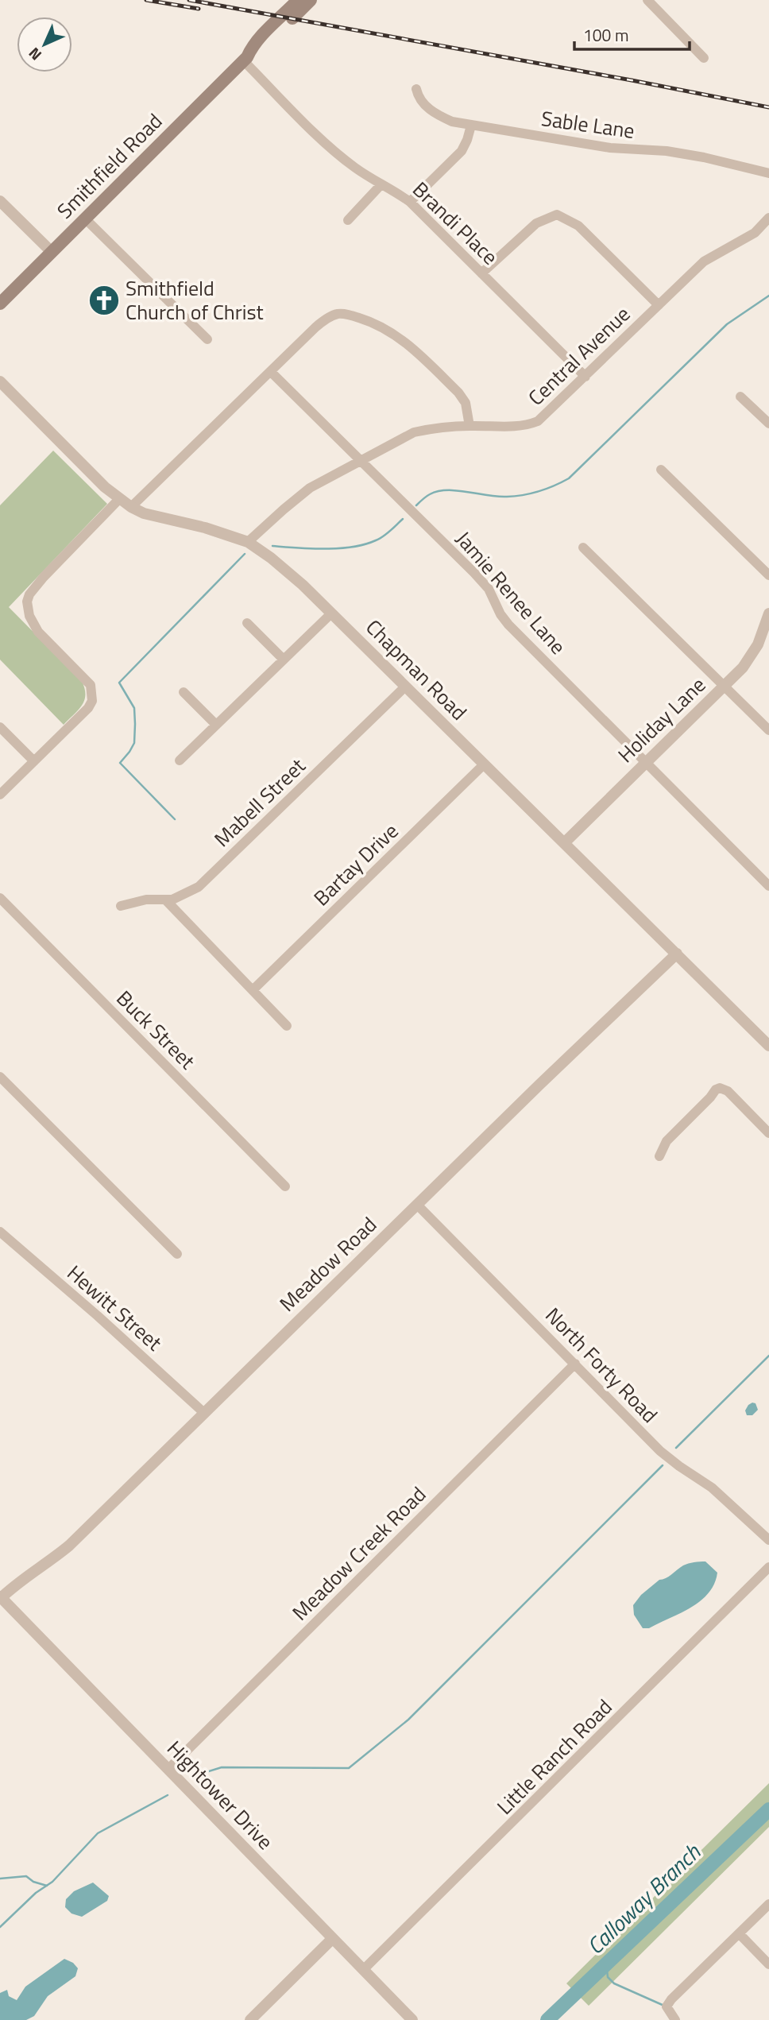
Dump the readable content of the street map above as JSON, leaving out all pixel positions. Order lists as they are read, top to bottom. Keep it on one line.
{"streets":{"main road":["Smithfield Road"],"street":["Sable Lane","Brandi Place","Central Avenue","Jamie Renee Lane","Chapman Road","Holiday Lane","Mabell Street","Bartay Drive","Buck Street","Meadow Road","Hewitt Street","North Forty Road","Meadow Creek Road","Little Ranch Road","Hightower Drive"]},"crossings":[["Smithfield Road","Brandi Place"],["Brandi Place","Central Avenue"],["Central Avenue","Jamie Renee Lane"],["Central Avenue","Chapman Road"],["Jamie Renee Lane","Holiday Lane"],["Chapman Road","Holiday Lane"],["Chapman Road","Mabell Street"],["Chapman Road","Bartay Drive"],["Chapman Road","Meadow Road"],["Meadow Road","Hewitt Street"],["Meadow Road","North Forty Road"],["Meadow Road","Hightower Drive"],["North Forty Road","Meadow Creek Road"],["Meadow Creek Road","Hightower Drive"],["Little Ranch Road","Hightower Drive"]],"water":["Calloway Branch"],"places":{"church":["Smithfield Church of Christ"]},"scale_bar":"100 m","north":"bottom left"}
